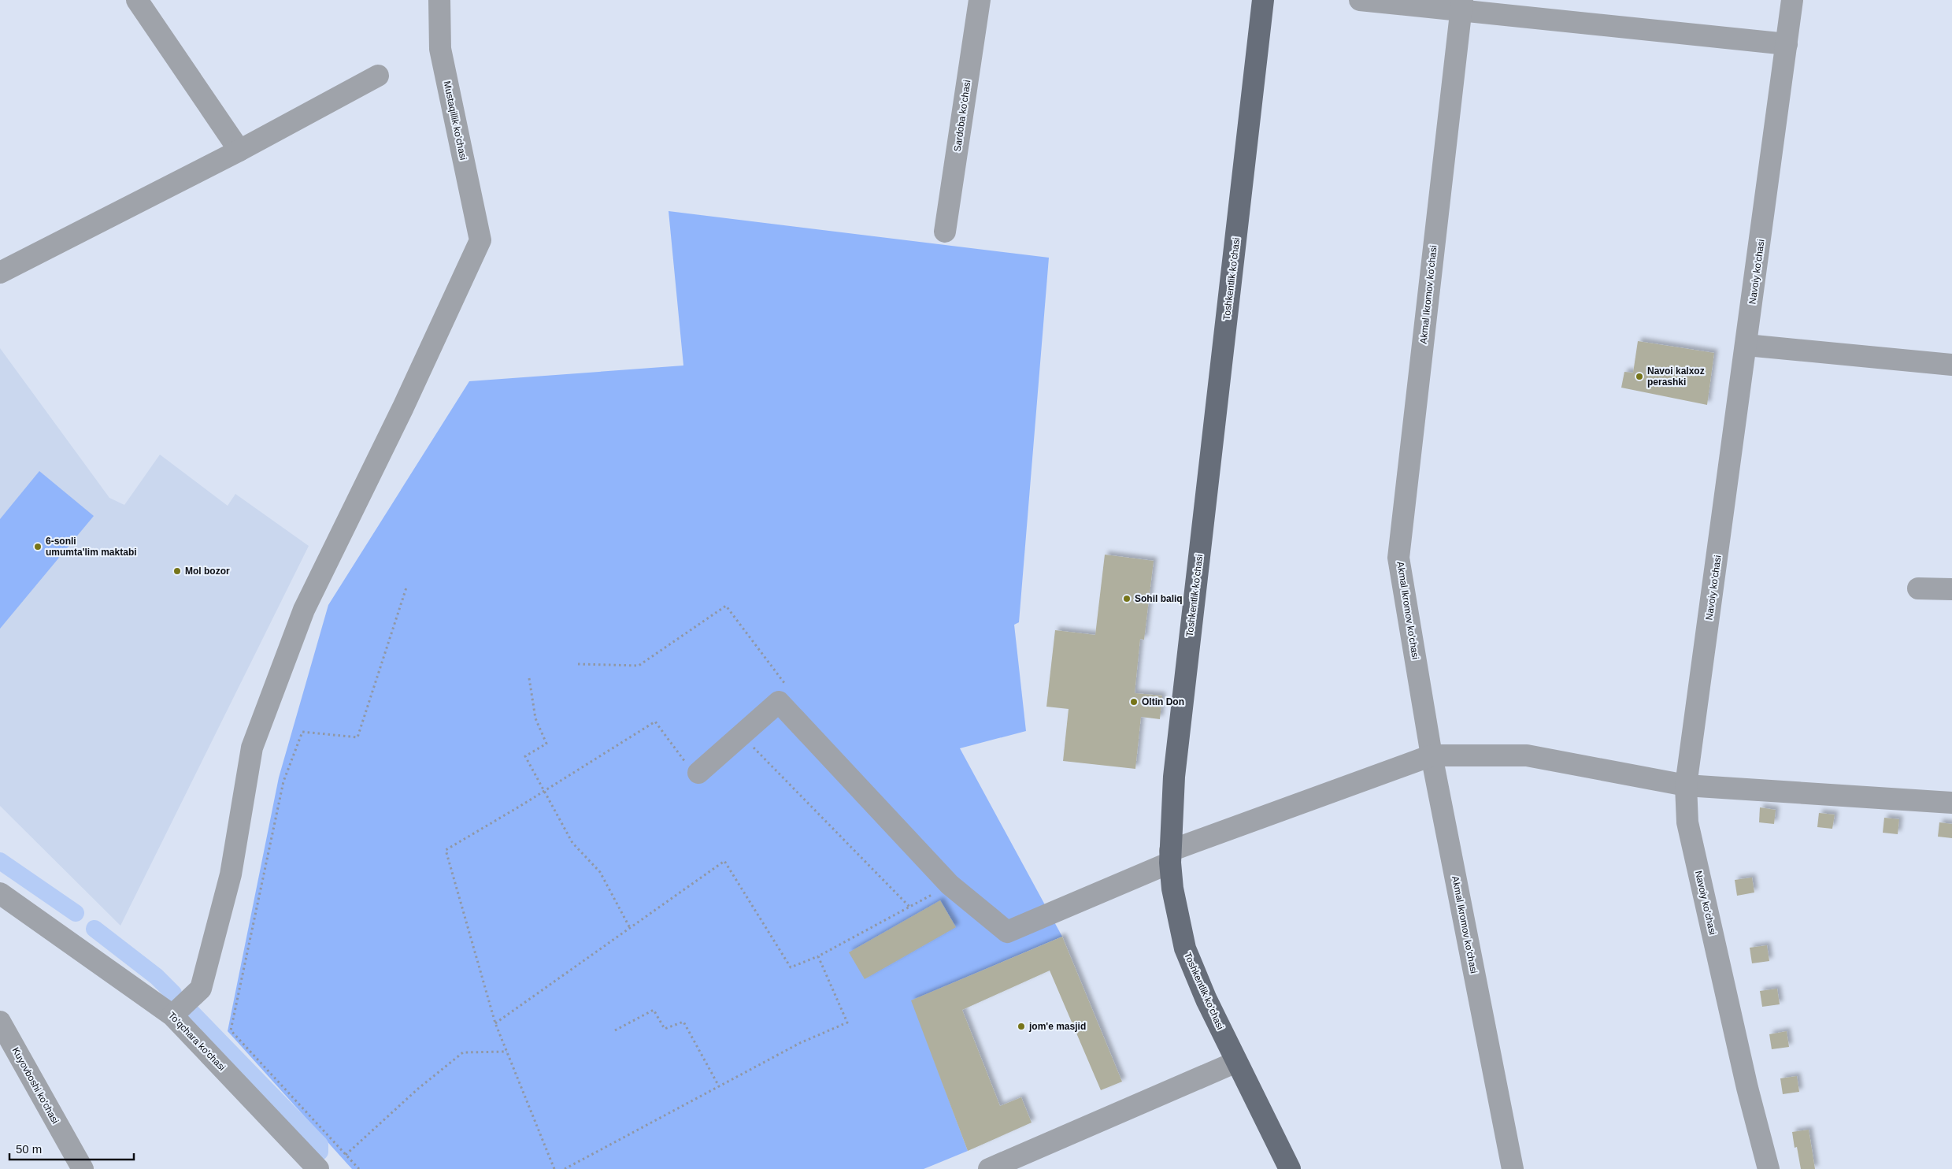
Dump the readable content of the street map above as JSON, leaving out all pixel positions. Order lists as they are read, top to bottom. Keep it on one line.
{"streets":{"main road":["Toshkentlik ko'chasi"],"street":["Sardoba ko'chasi","Mustaqillik ko'chasi","Navoiy ko'chasi","Akmal Ikromov ko'chasi","To'qchara ko'chasi","Kuyovboshi ko'chasi"]},"crossings":[["Mustaqillik ko'chasi","To'qchara ko'chasi"]],"places":["Navoi kalxoz perashki","6-sonli umumta'lim maktabi","Mol bozor","Sohil baliq","Oltin Don","jom'e masjid"],"scale_bar":"50 m"}
